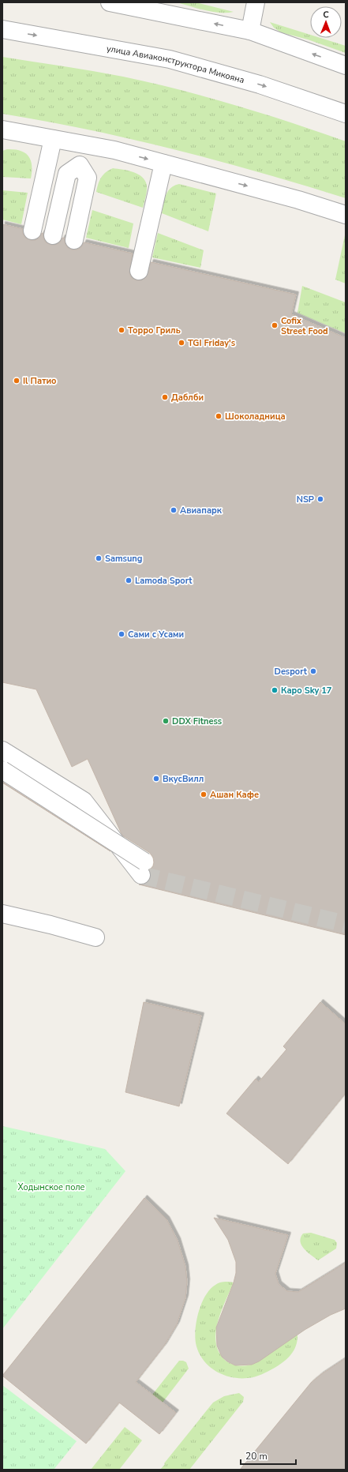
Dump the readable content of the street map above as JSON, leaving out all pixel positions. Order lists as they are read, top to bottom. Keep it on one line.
{"streets":{"street":["улица Авиаконструктора Микояна"]},"parks":["Ходынское поле"],"places":["Cofix Street Food","Торро Гриль","TGI Friday's","Il Патио","Даблби","Шоколадница","NSP","Авиапарк","Samsung","Lamoda Sport","Сами с Усами","Desport","Каро Sky 17","DDX Fitness","ВкусВилл","Ашан Кафе"],"scale_bar":"20 m","north":"top"}
